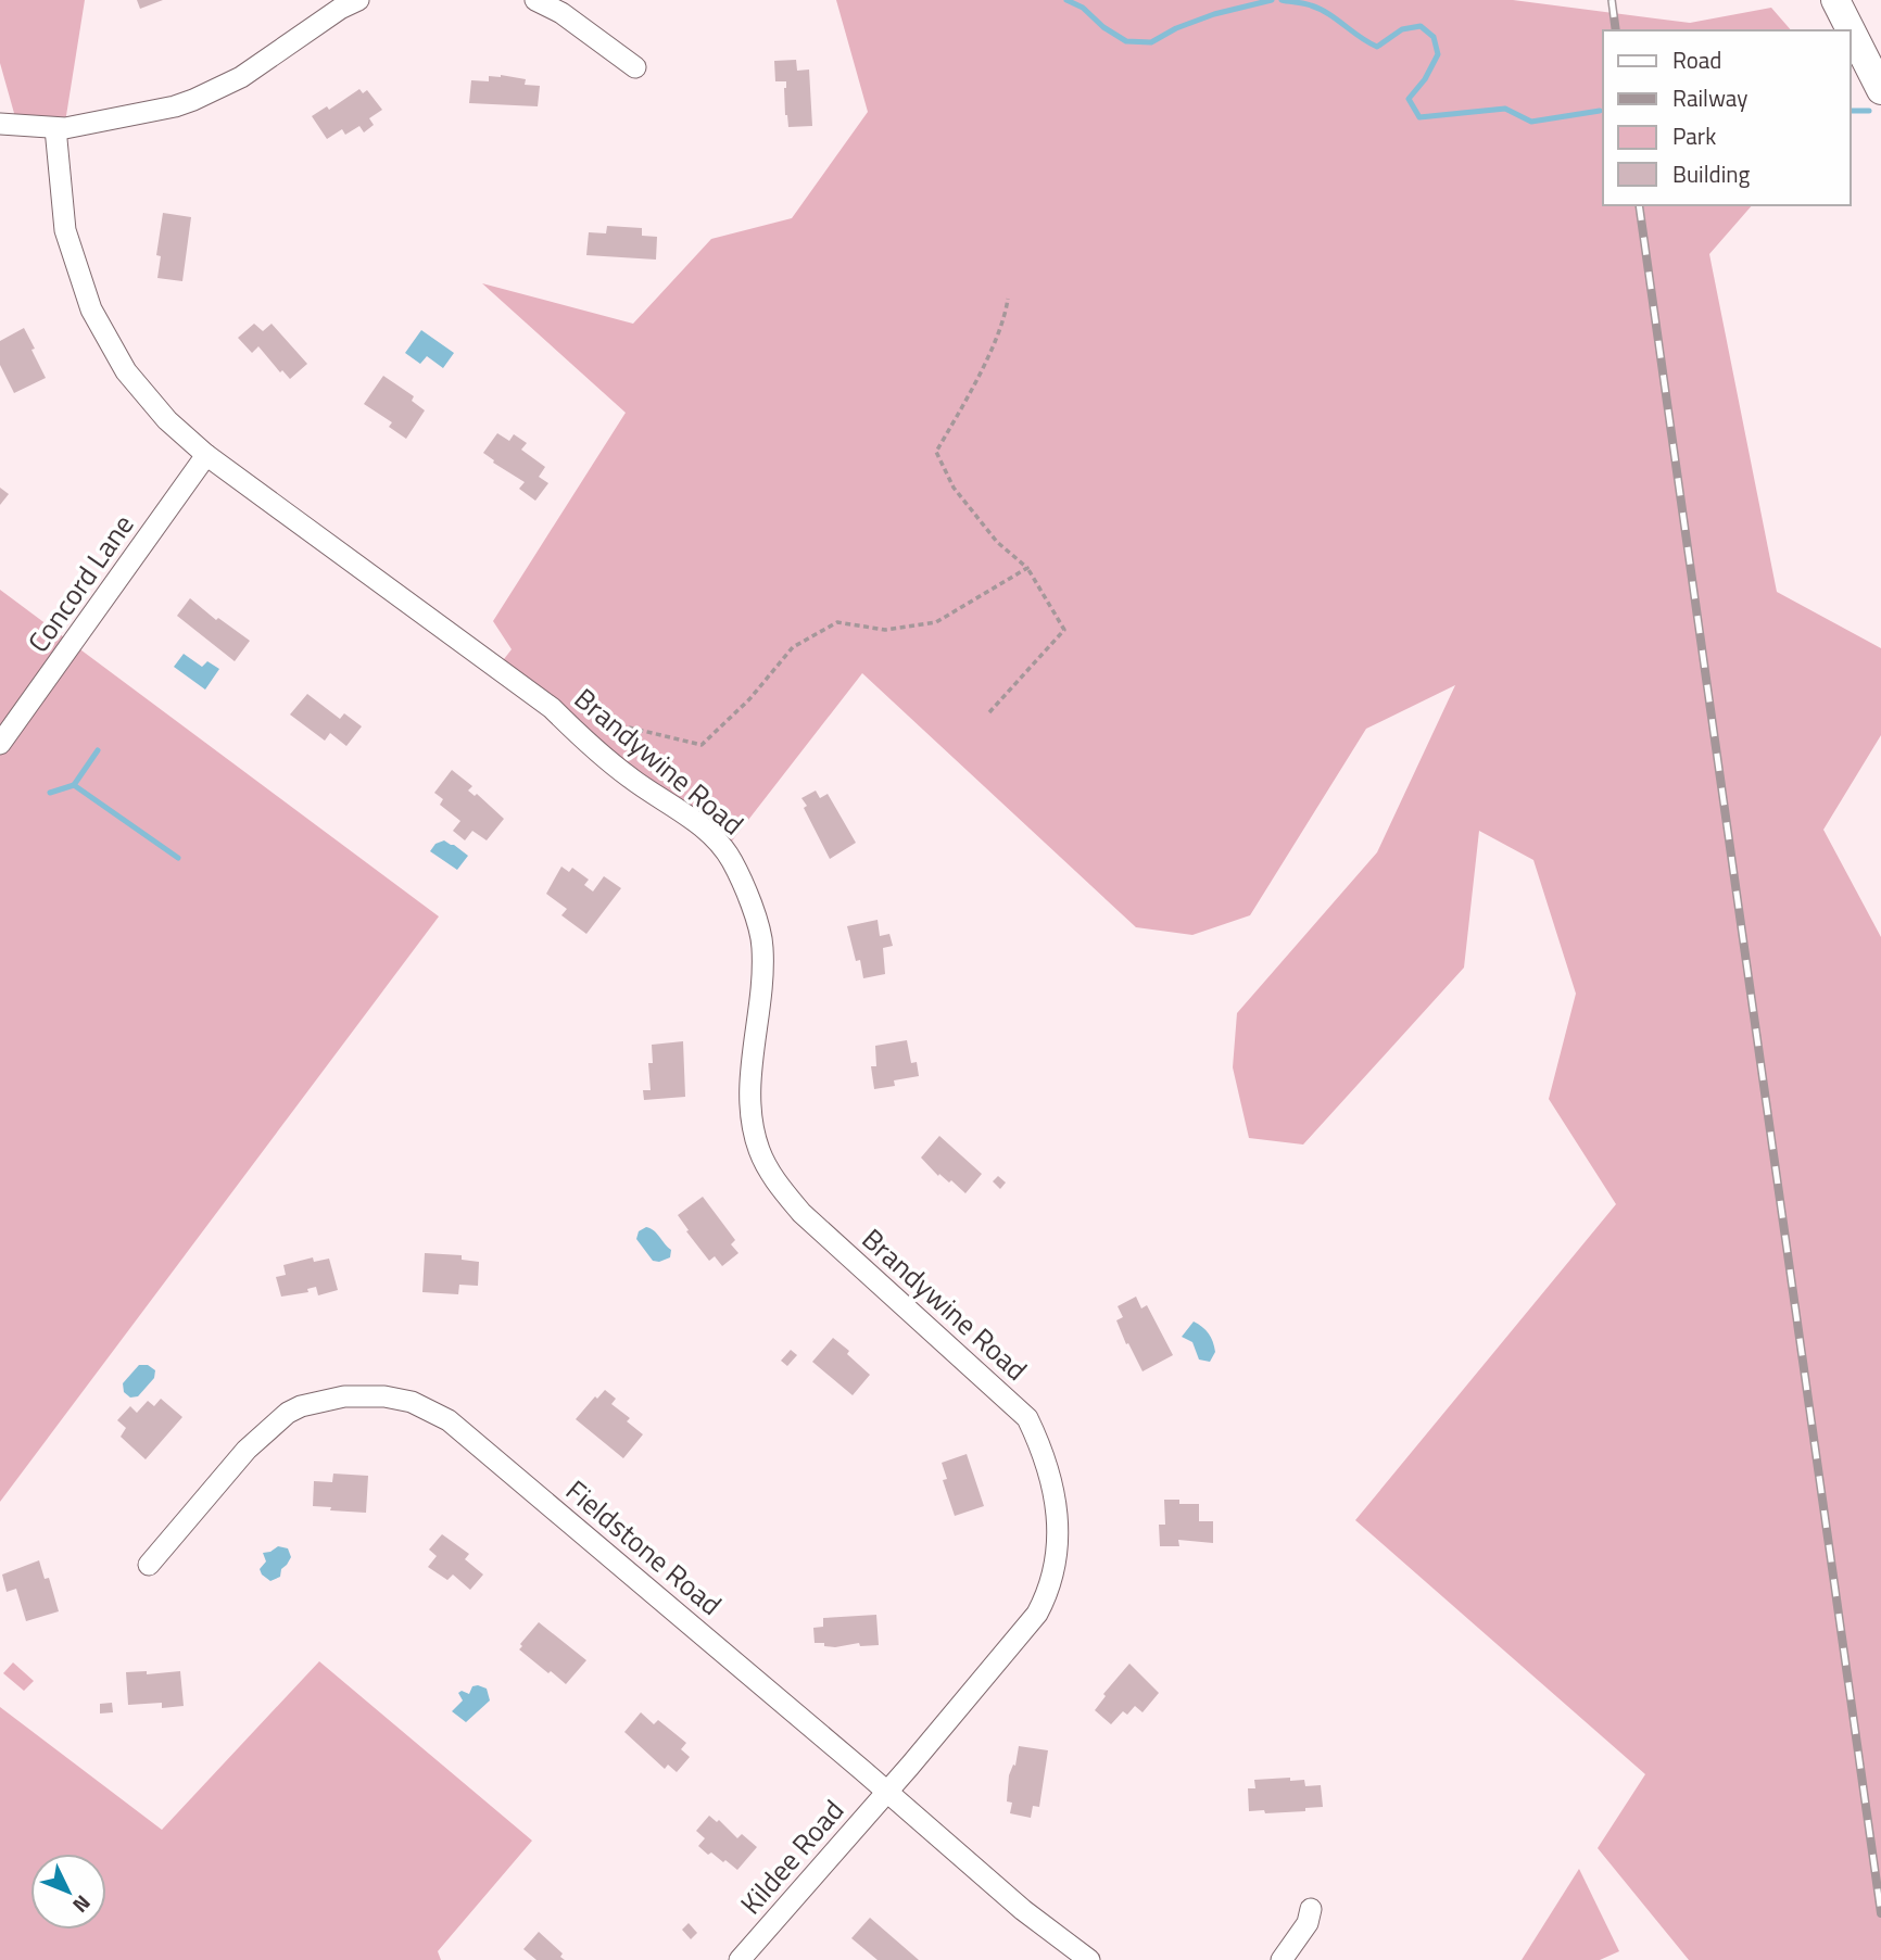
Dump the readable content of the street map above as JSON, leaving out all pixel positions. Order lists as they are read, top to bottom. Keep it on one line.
{"streets":{"street":["Concord Lane","Brandywine Road","Fieldstone Road","Kildee Road"]},"crossings":[["Concord Lane","Brandywine Road"],["Brandywine Road","Fieldstone Road"],["Brandywine Road","Kildee Road"],["Fieldstone Road","Kildee Road"]],"legend":["Road","Railway","Park","Building"],"north":"bottom right"}
